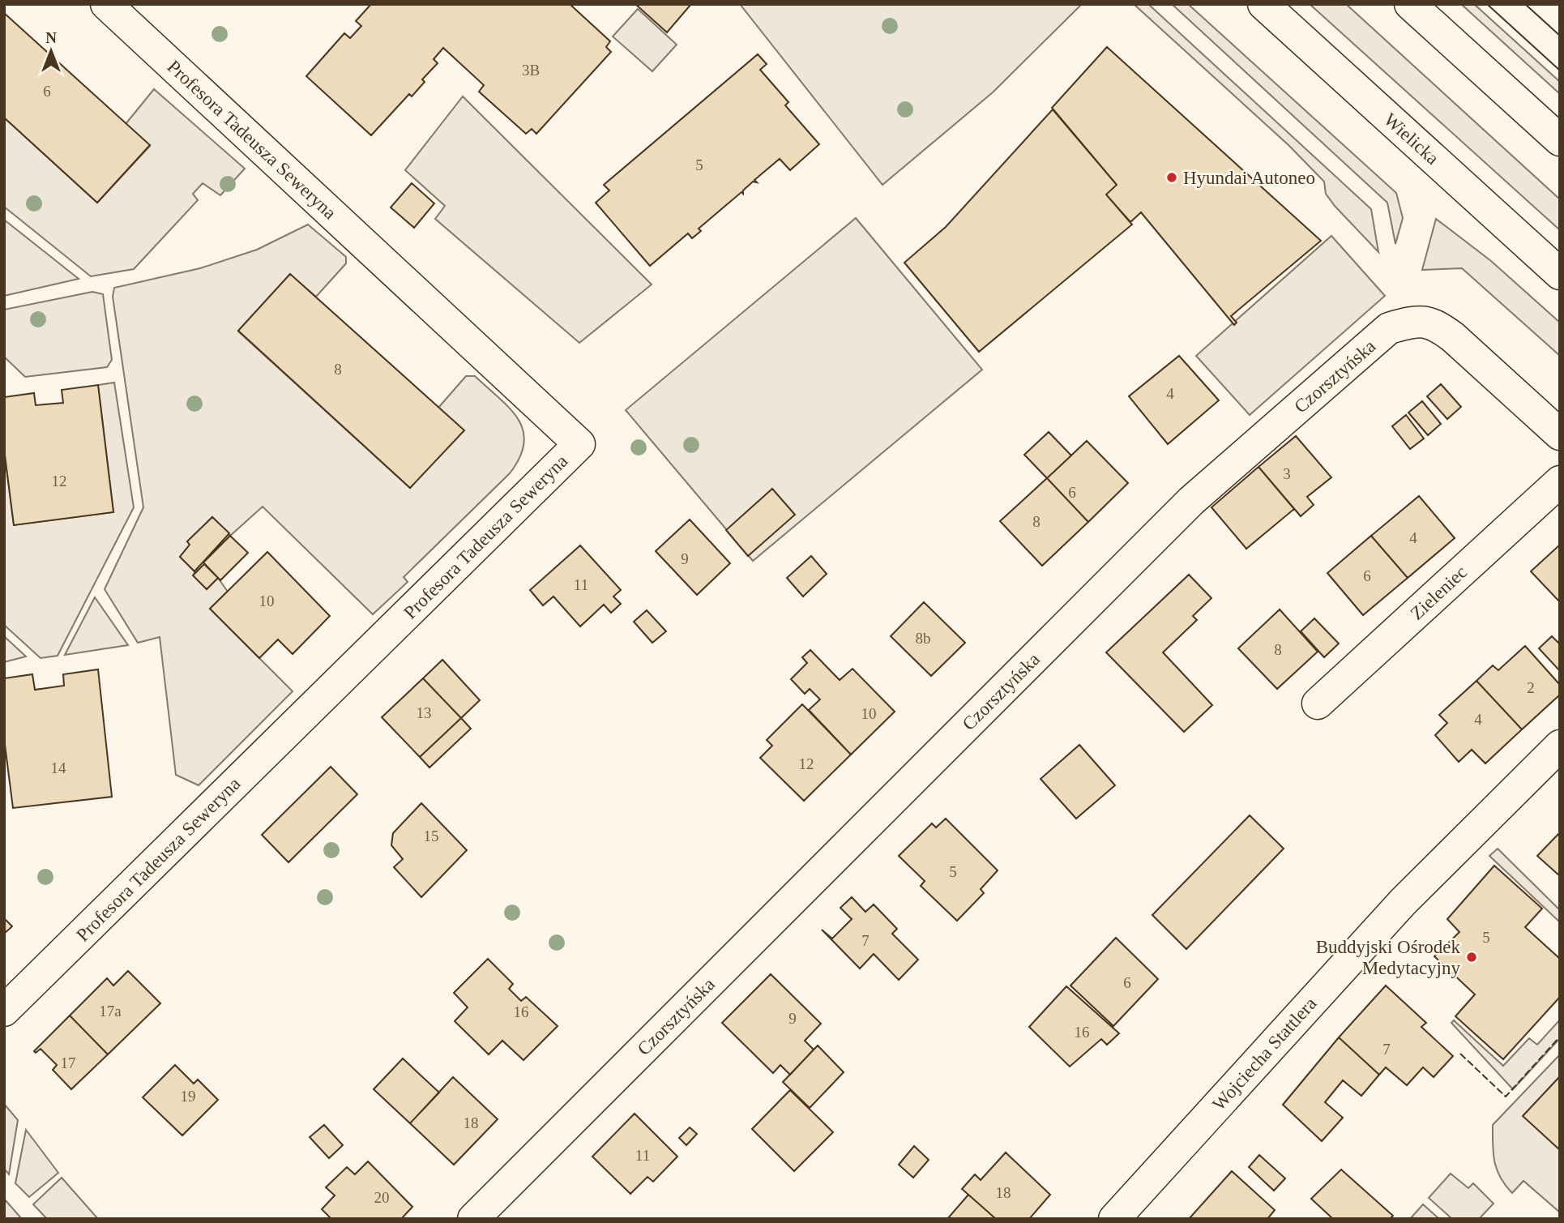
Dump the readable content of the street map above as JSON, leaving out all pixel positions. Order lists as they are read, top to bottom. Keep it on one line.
{"streets":{"street":["Wielicka","Profesora Tadeusza Seweryna","Czorsztyńska","Zieleniec","Wojciecha Stattlera"]},"places":["Hyundai Autoneo","Buddyjski Ośrodek Medytacyjny"],"house_numbers":["3B","6","5","8","4","3","12","6","8","4","9","6","11","10","8b","8","2","13","10","4","12","14","15","5","5","7","6","17a","16","9","16","7","17","19","18","11","18","20"],"north":"top"}
